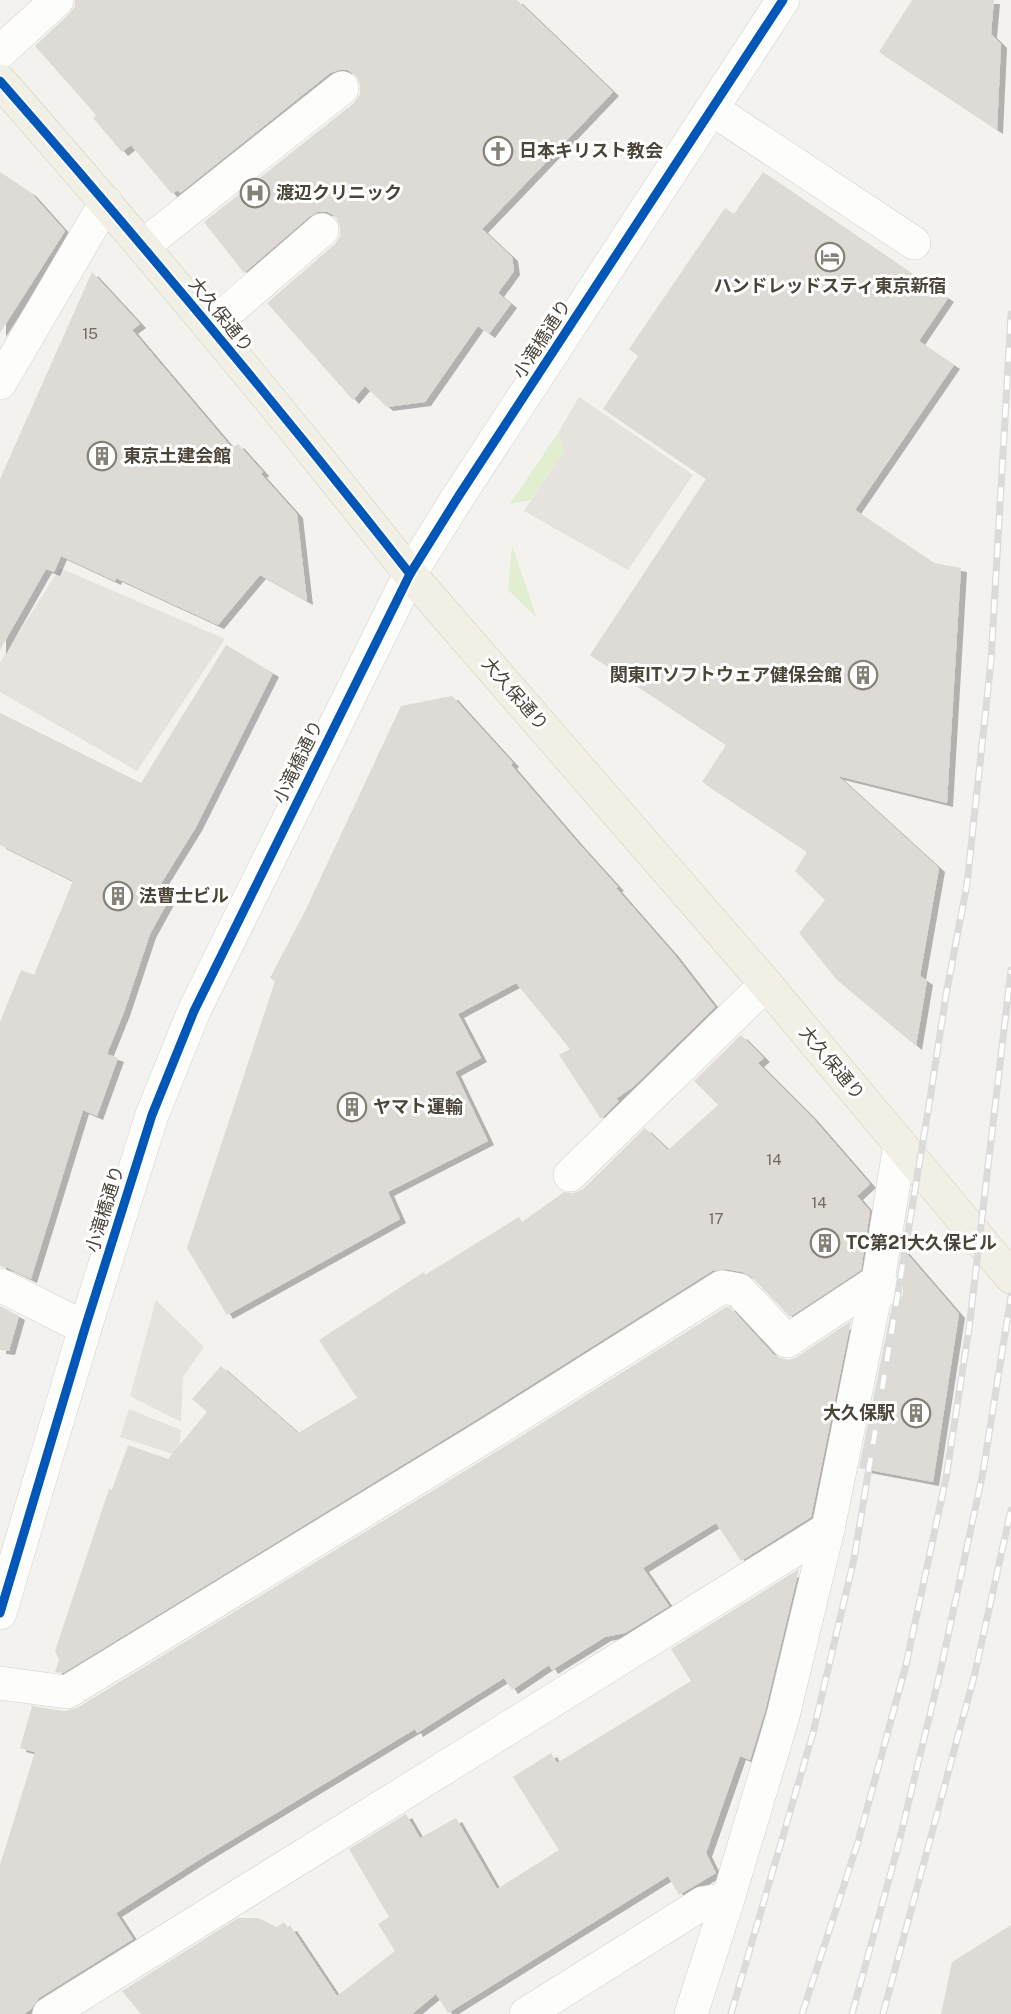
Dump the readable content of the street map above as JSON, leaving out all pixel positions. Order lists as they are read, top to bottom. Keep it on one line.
{"streets":{"main road":["大久保通り"],"street":["小滝橋通り"]},"crossings":[["大久保通り","小滝橋通り"]],"places":{"church":["日本キリスト教会"],"hospital":["渡辺クリニック"],"hotel":["ハンドレッドスティ東京新宿"],"building":["東京土建会館","関東ITソフトウェア健保会館","法曹士ビル","ヤマト運輸","TC第21大久保ビル","大久保駅"]},"house_numbers":["15","14","14","17"]}
